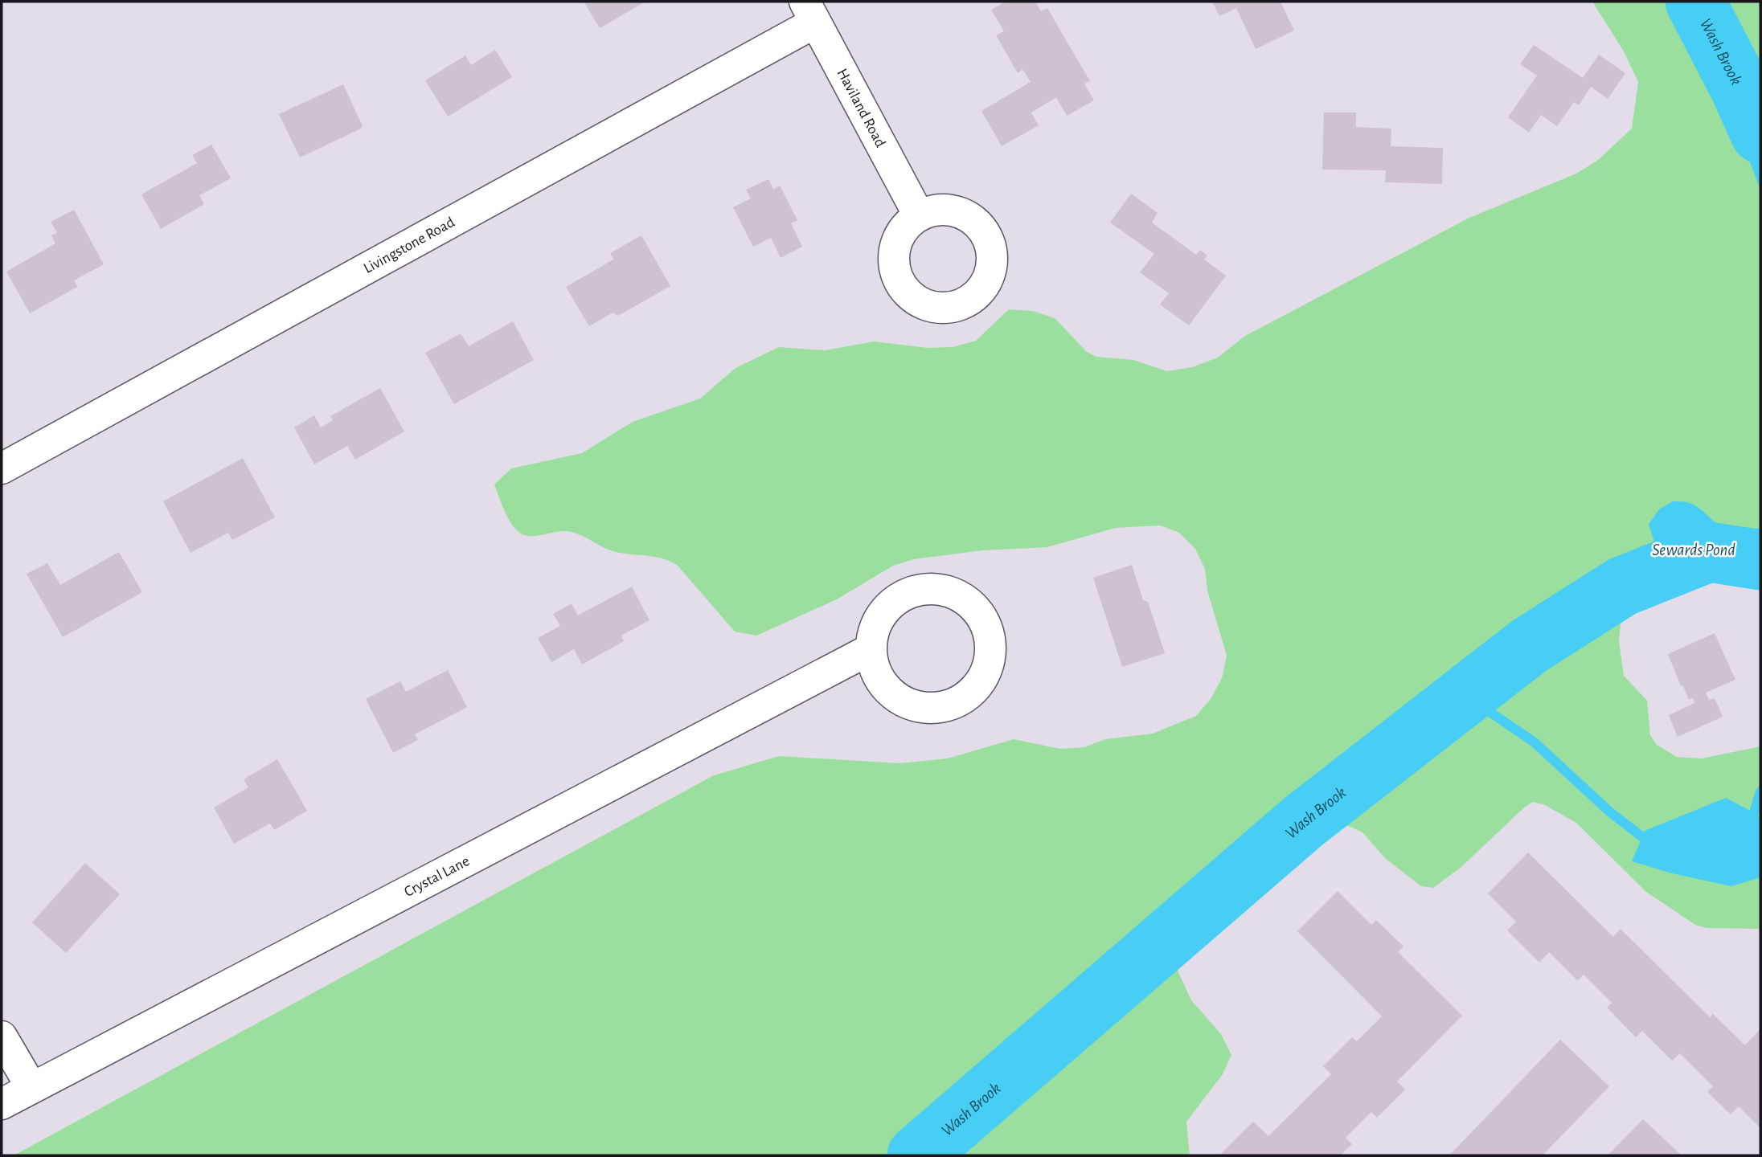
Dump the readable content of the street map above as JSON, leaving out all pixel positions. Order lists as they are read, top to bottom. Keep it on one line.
{"streets":{"street":["Haviland Road","Livingstone Road","Crystal Lane"]},"crossings":[["Haviland Road","Livingstone Road"]],"water":["Wash Brook","Sewards Pond"]}
